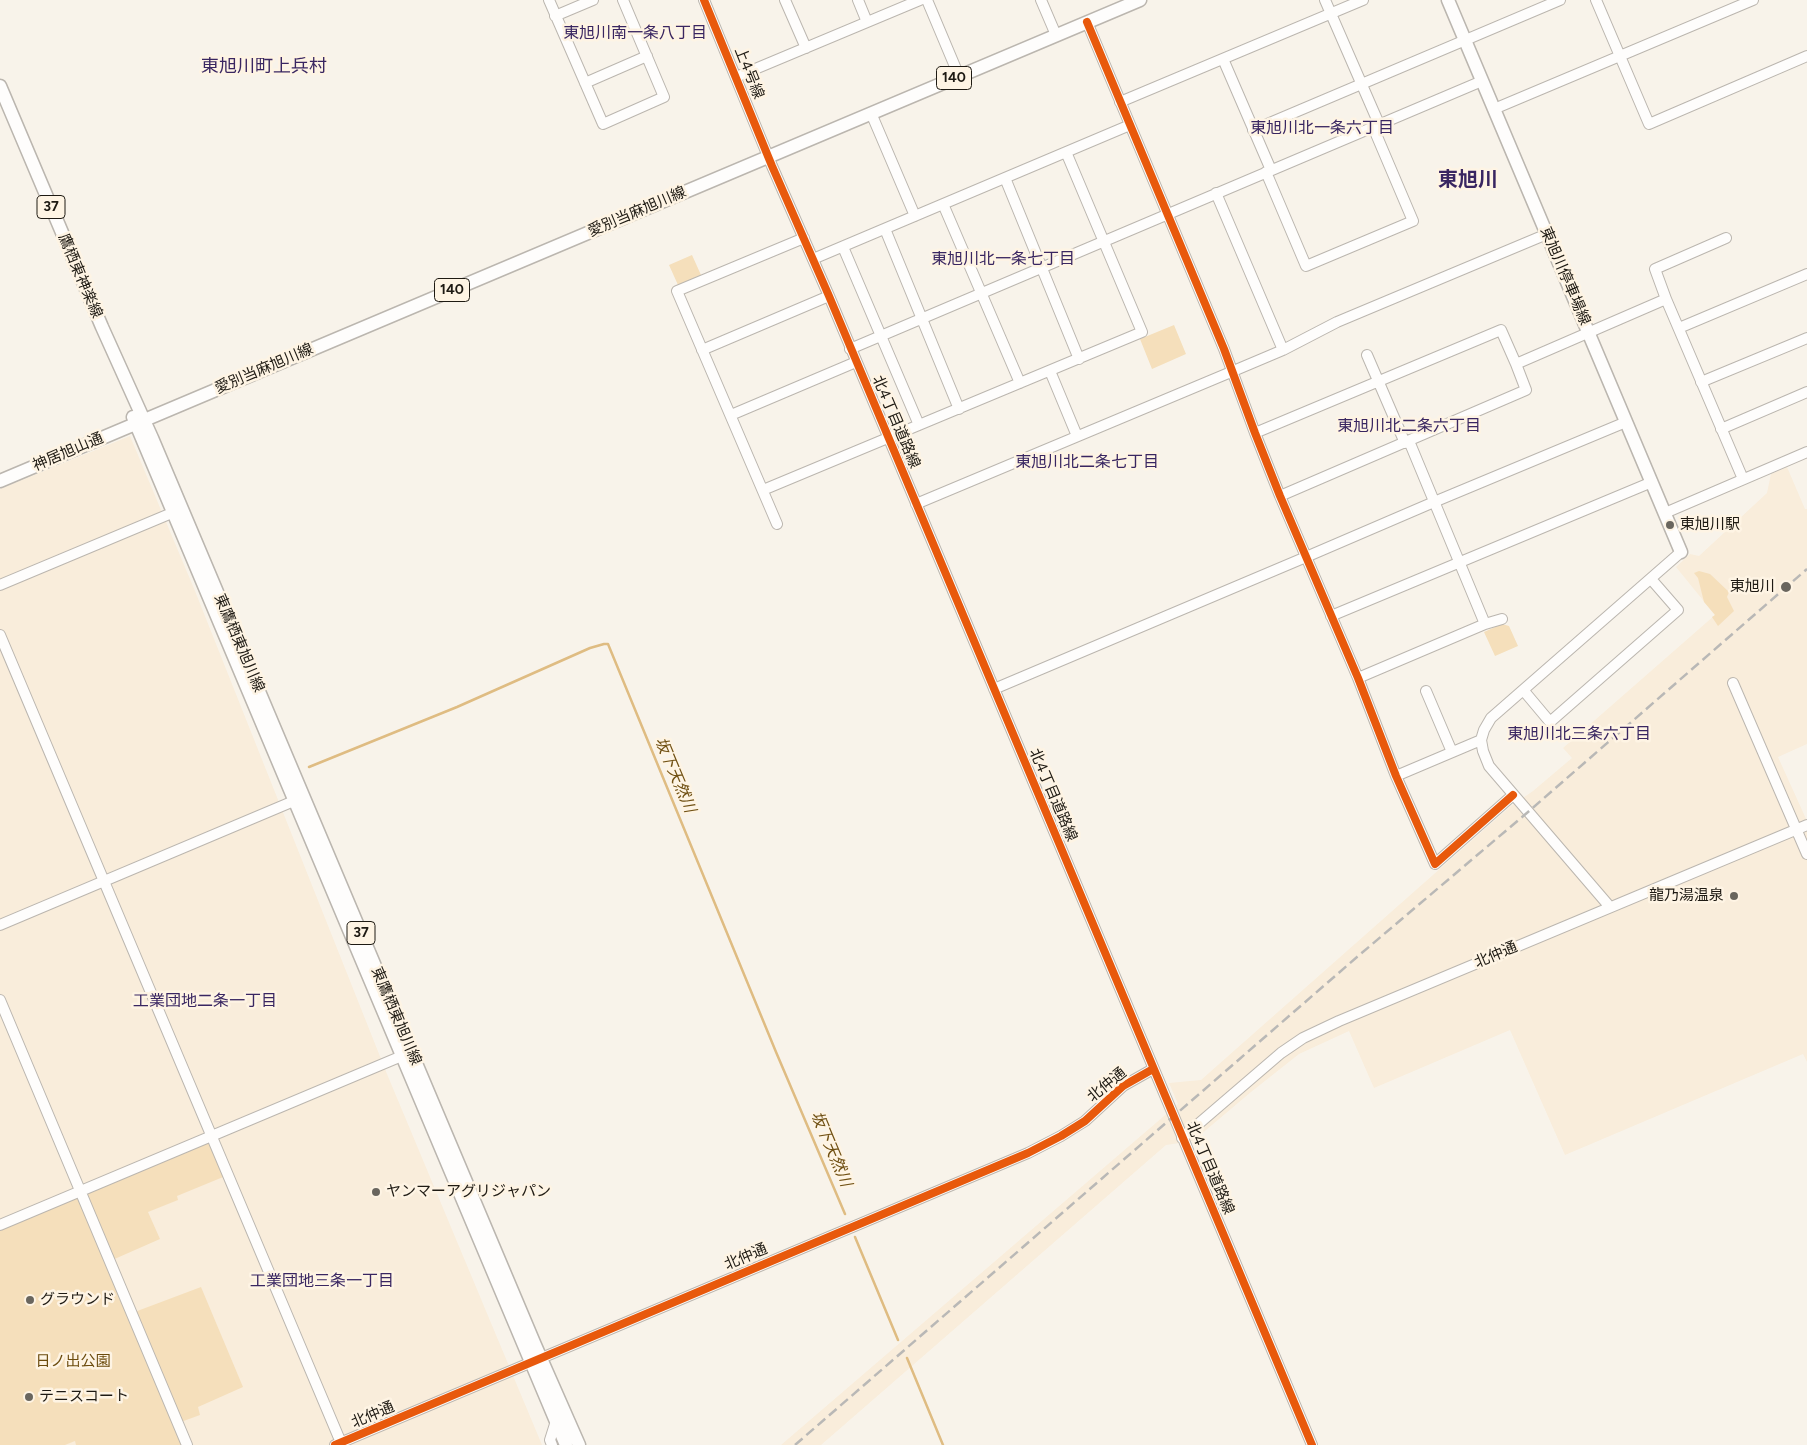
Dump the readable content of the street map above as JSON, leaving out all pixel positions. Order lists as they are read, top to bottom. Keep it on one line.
{"streets":{"main road":["140","37","愛別当麻旭川線","鷹栖東神楽線","東旭川停車場線","神居旭山通","東鷹栖東旭川線"],"street":["上4号線","北4丁目道路線","北仲通"]},"crossings":[["上4号線","愛別当麻旭川線"],["上4号線","北4丁目道路線"],["愛別当麻旭川線","鷹栖東神楽線"],["愛別当麻旭川線","北4丁目道路線"],["愛別当麻旭川線","神居旭山通"],["愛別当麻旭川線","東鷹栖東旭川線"],["鷹栖東神楽線","神居旭山通"],["鷹栖東神楽線","東鷹栖東旭川線"],["北4丁目道路線","北仲通"],["神居旭山通","東鷹栖東旭川線"],["東鷹栖東旭川線","北仲通"]],"districts":["東旭川南一条八丁目","東旭川町上兵村","東旭川北一条六丁目","東旭川","東旭川北一条七丁目","東旭川北二条六丁目","東旭川北二条七丁目","東旭川北三条六丁目","工業団地二条一丁目","工業団地三条一丁目"],"water":["坂下天然川"],"parks":["日ノ出公園"],"places":["東旭川駅","東旭川","龍乃湯温泉","ヤンマーアグリジャパン","グラウンド","テニスコート"]}
